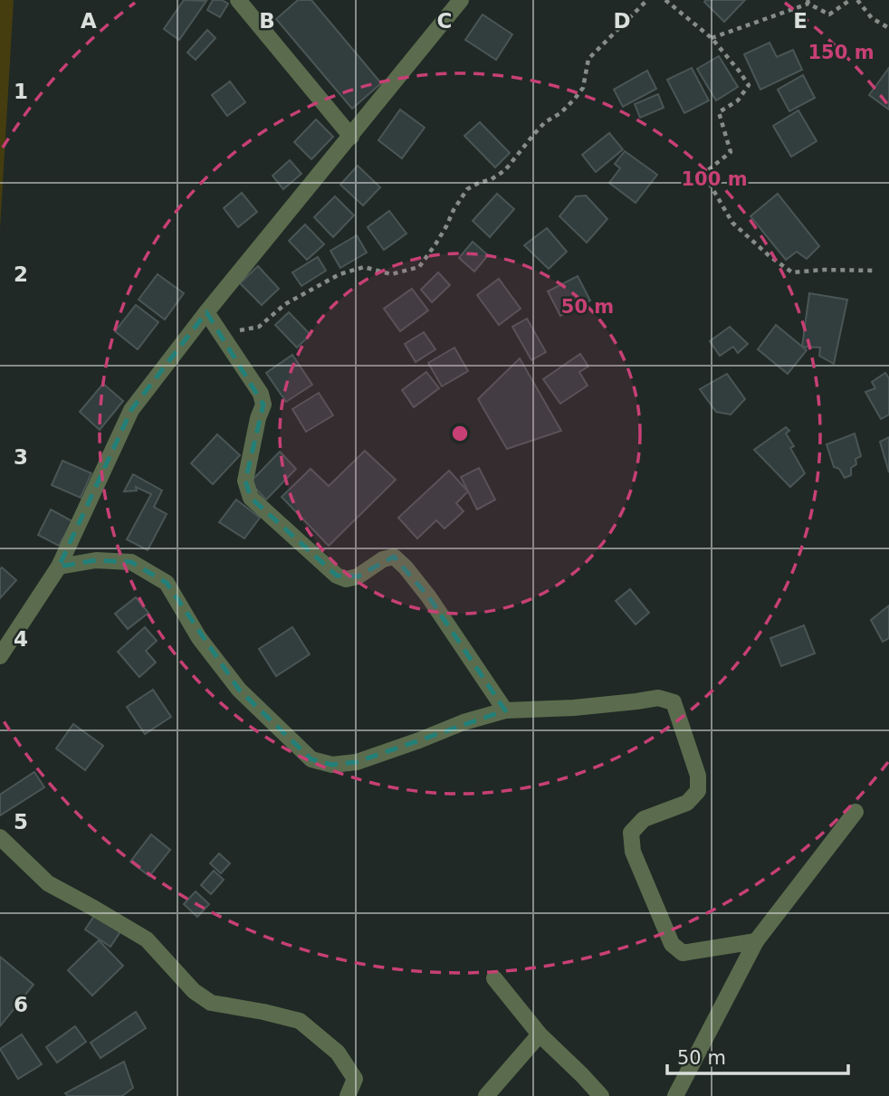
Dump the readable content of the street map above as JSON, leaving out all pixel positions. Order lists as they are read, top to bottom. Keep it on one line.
{"scale_bar":"50 m","grid":{"columns":["A","B","C","D","E"],"rows":["1","2","3","4","5","6"]},"rings":["150 m","100 m","50 m"]}
